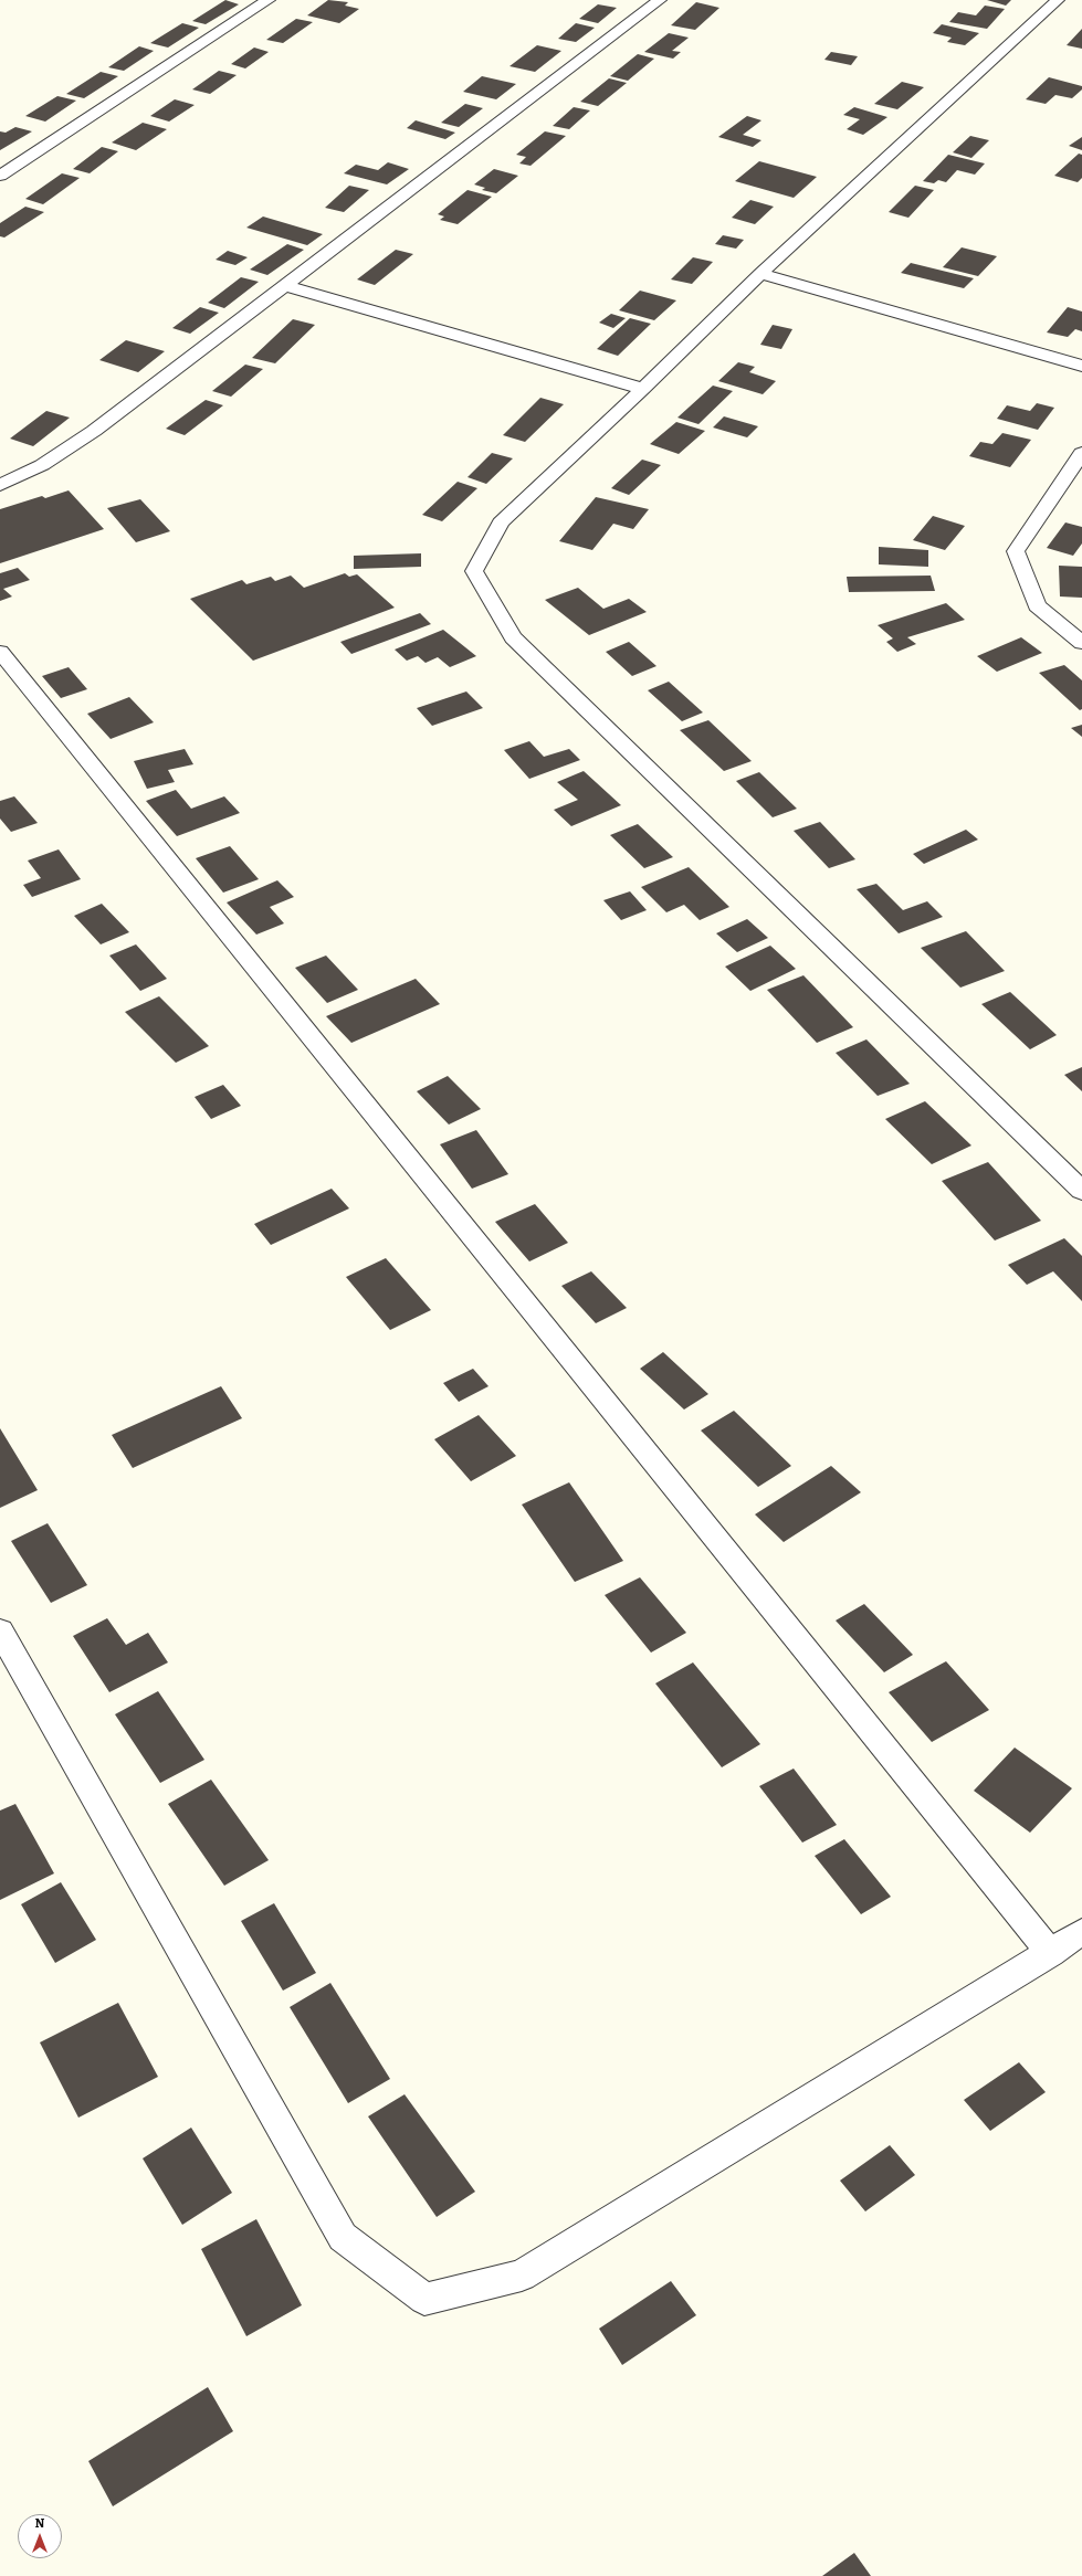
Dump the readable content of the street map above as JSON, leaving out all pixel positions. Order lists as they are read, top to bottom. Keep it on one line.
{"north":"top"}
